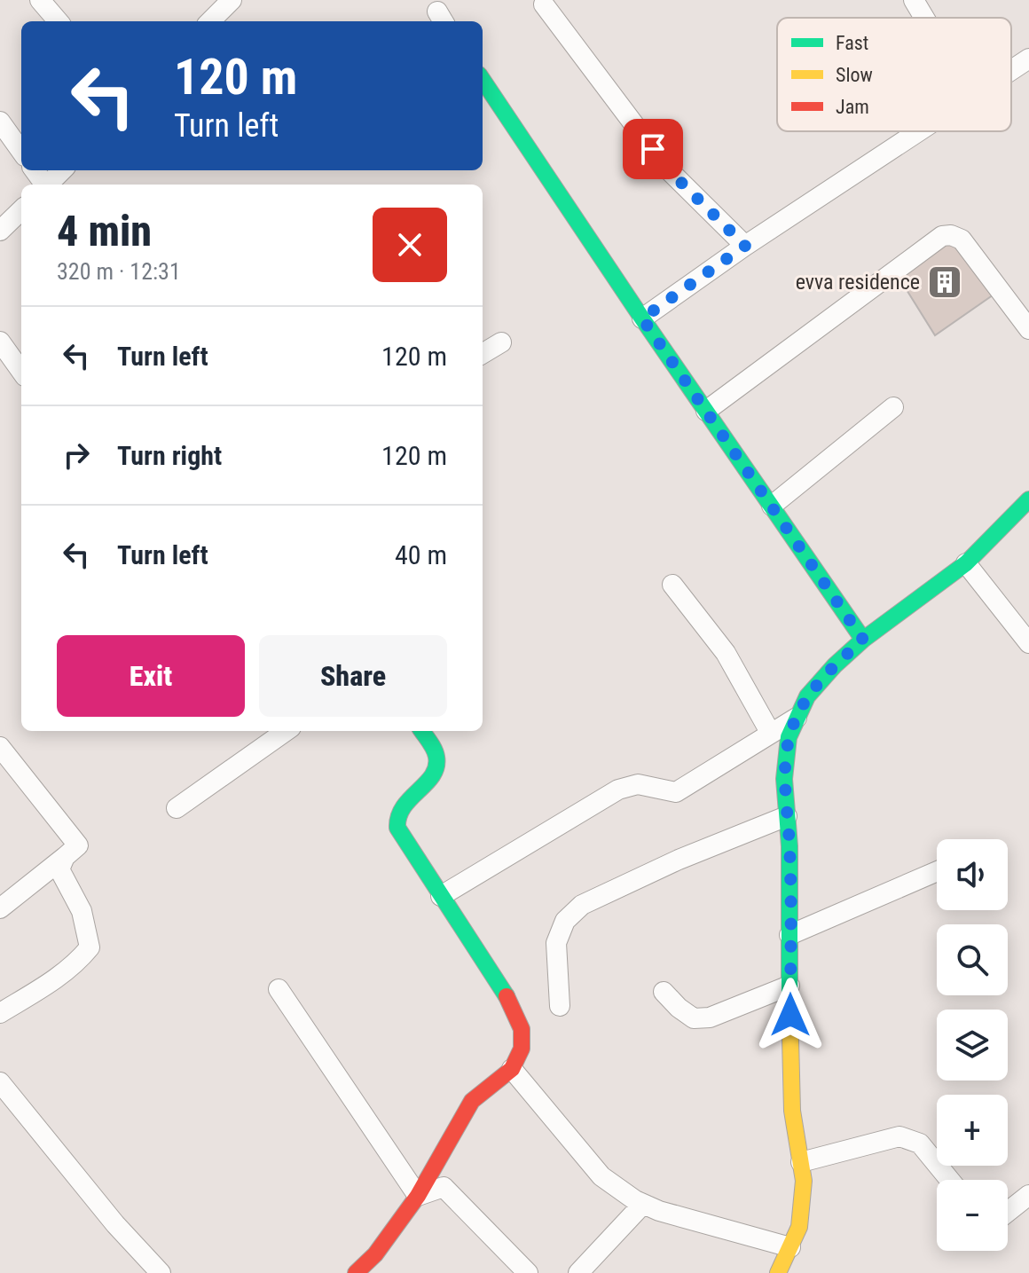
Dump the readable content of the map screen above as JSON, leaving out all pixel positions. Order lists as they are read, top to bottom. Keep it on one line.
{"places":{"building":["evva residence"]},"legend":["Fast","Slow","Jam"],"page":{"turn":["120 m","Turn left"],"heading":["4 min","320 m · 12:31"],"list":[{"name":"Turn left","value":"120 m"},{"name":"Turn right","value":"120 m"},{"name":"Turn left","value":"40 m"}],"buttons":["Exit","Share"],"map_buttons":["+","−"]}}
